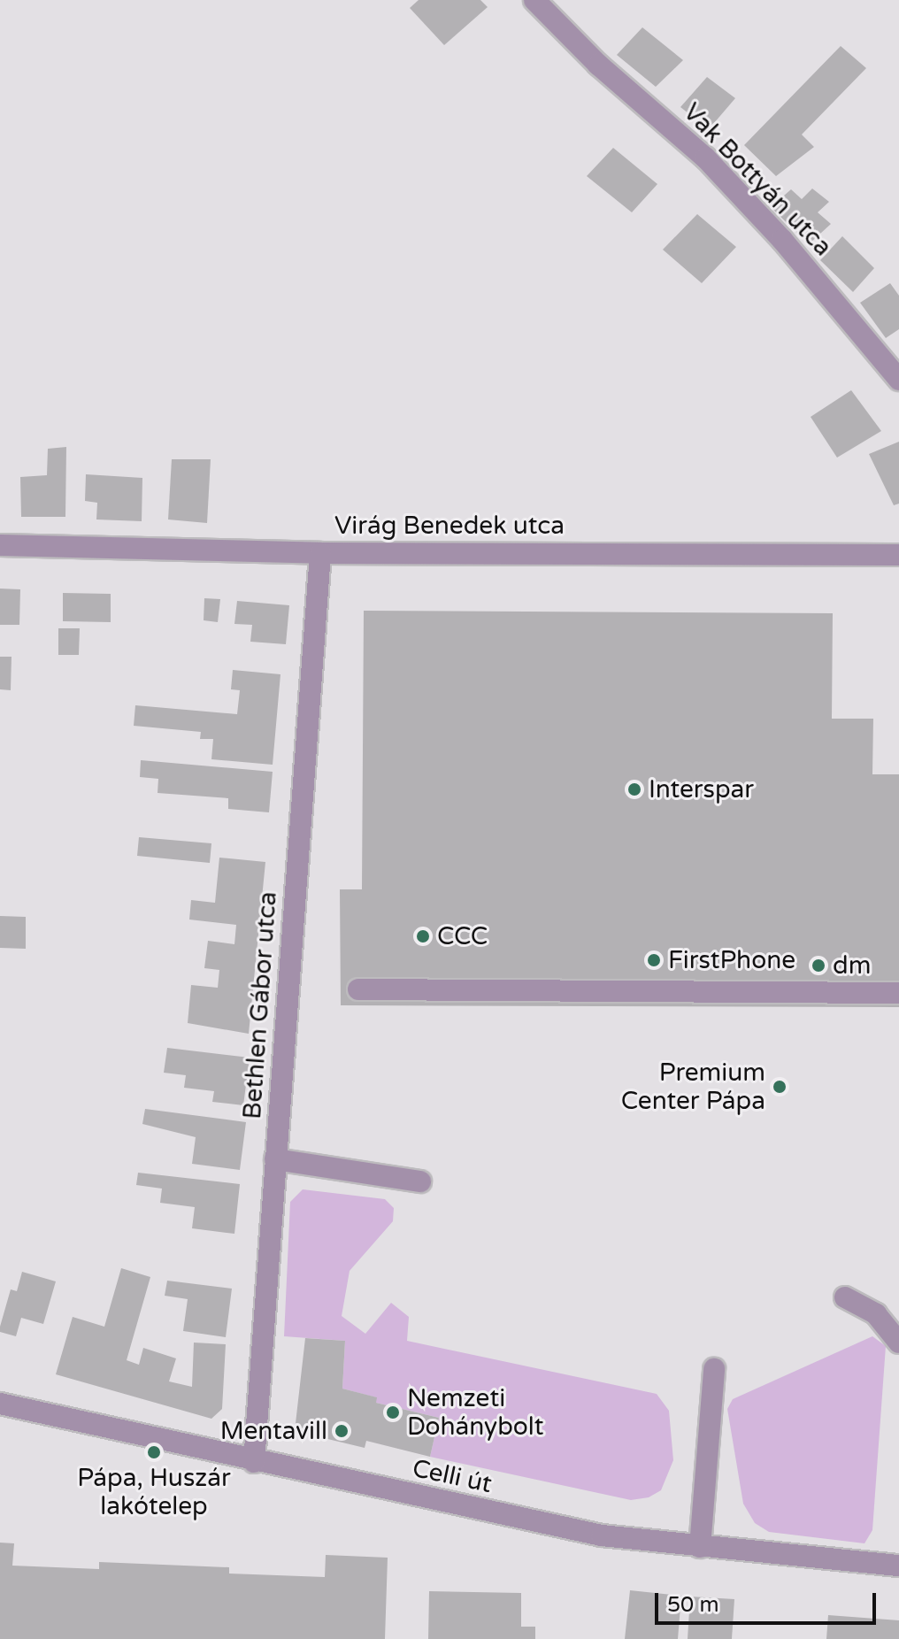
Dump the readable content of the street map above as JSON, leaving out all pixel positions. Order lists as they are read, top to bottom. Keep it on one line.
{"streets":{"street":["Vak Bottyán utca","Virág Benedek utca","Bethlen Gábor utca","Celli út"]},"crossings":[["Virág Benedek utca","Bethlen Gábor utca"],["Bethlen Gábor utca","Celli út"]],"places":["Interspar","CCC","FirstPhone","dm","Premium Center Pápa","Nemzeti Dohánybolt","Mentavill","Pápa, Huszár lakótelep"],"scale_bar":"50 m"}
